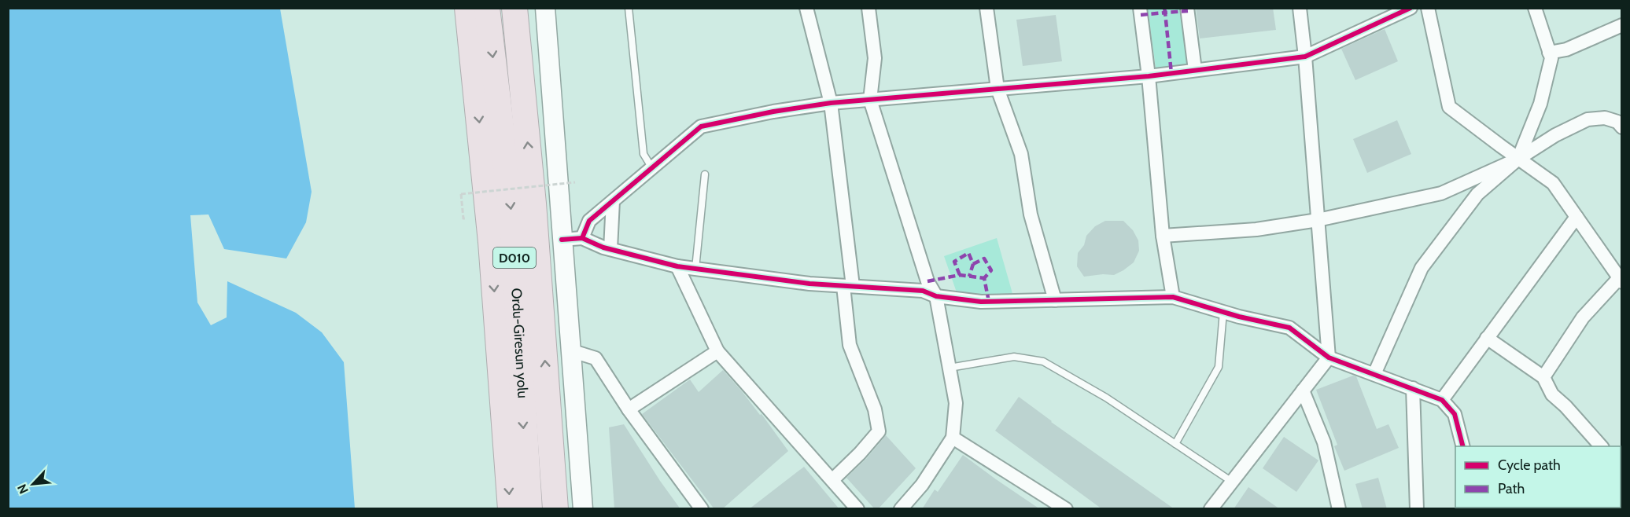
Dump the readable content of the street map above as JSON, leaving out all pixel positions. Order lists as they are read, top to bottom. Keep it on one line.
{"streets":{"highway":["D010","Ordu-Giresun yolu"]},"legend":["Cycle path","Path"],"north":"bottom left"}
